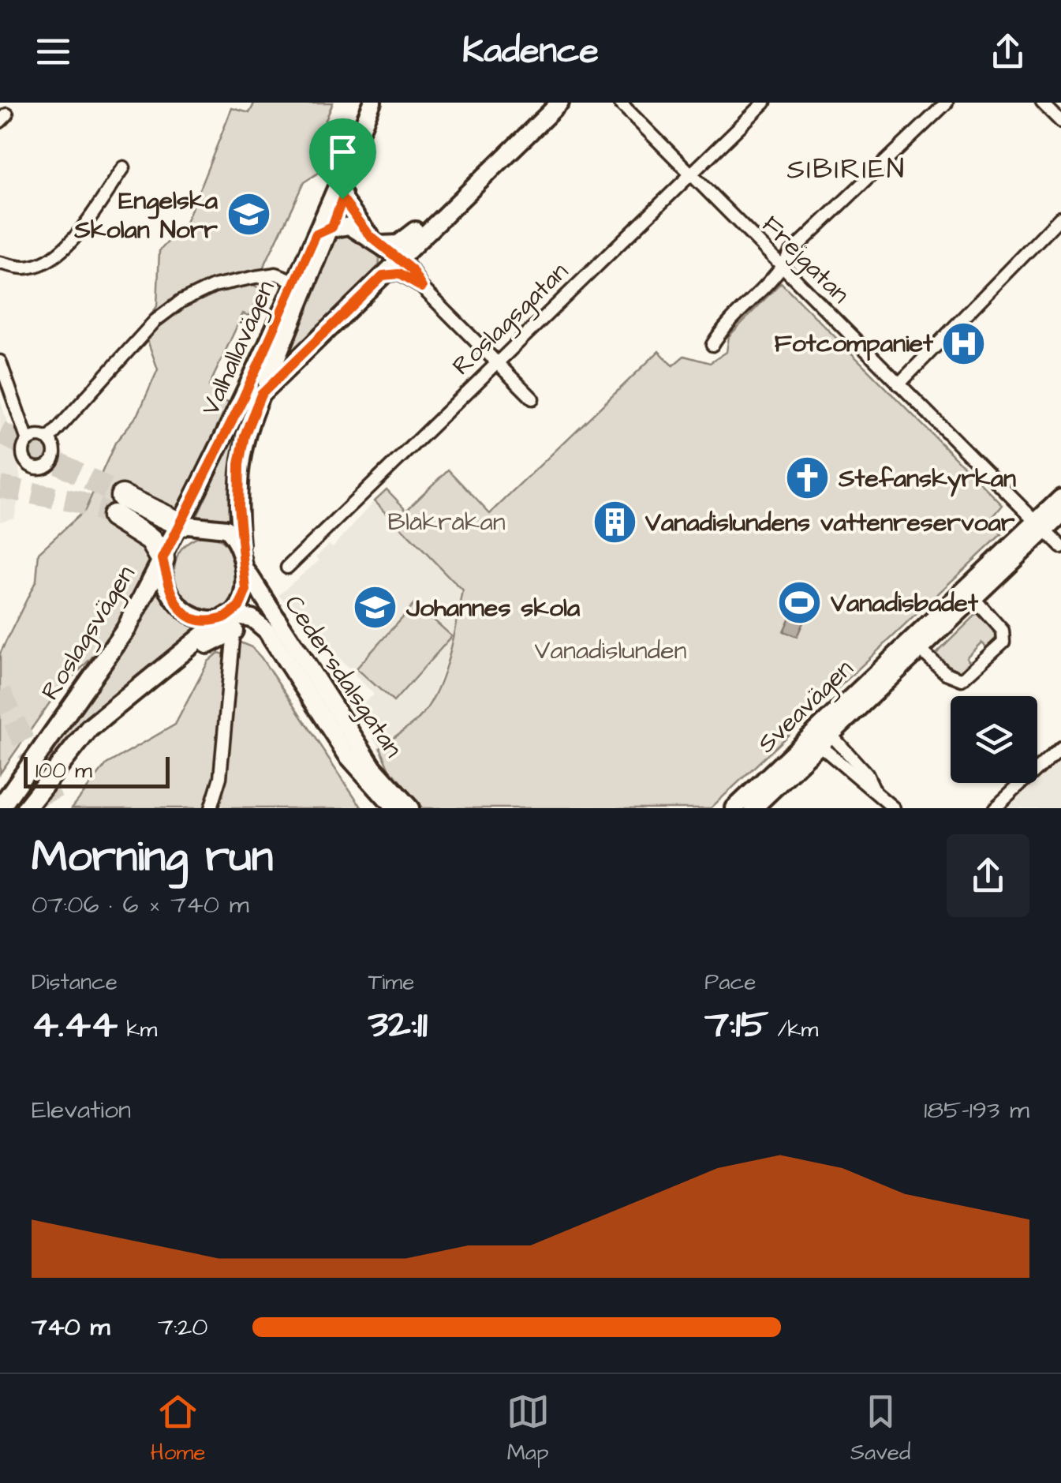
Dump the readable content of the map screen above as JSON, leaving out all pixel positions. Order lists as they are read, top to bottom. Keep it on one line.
{"streets":{"main road":["Valhallavägen","Roslagsvägen","Cedersdalsgatan","Sveavägen"],"street":["Frejgatan","Roslagsgatan"]},"crossings":[["Frejgatan","Roslagsgatan"],["Frejgatan","Sveavägen"],["Valhallavägen","Roslagsvägen"],["Valhallavägen","Cedersdalsgatan"],["Roslagsvägen","Cedersdalsgatan"]],"districts":["SIBIRIEN"],"parks":["Blåkråkan","Vanadislunden"],"places":{"school or university":["Engelska Skolan Norr","Johannes skola"],"hospital":["Fotcompaniet"],"church":["Stefanskyrkan"],"building":["Vanadislundens vattenreservoar"],"sports":["Vanadisbadet"]},"scale_bar":"100 m","page":{"header":"Kadence","scale":"100 m","heading":["Morning run","07:06 · 6 × 740 m"],"stats":[["Distance","4.44 km"],["Time","32:11"],["Pace","7:15 /km"]],"chart":["Elevation","185–193 m"],"list":[{"name":"740 m","note":"7:20"}],"tabs":["Home","Map","Saved"]}}
